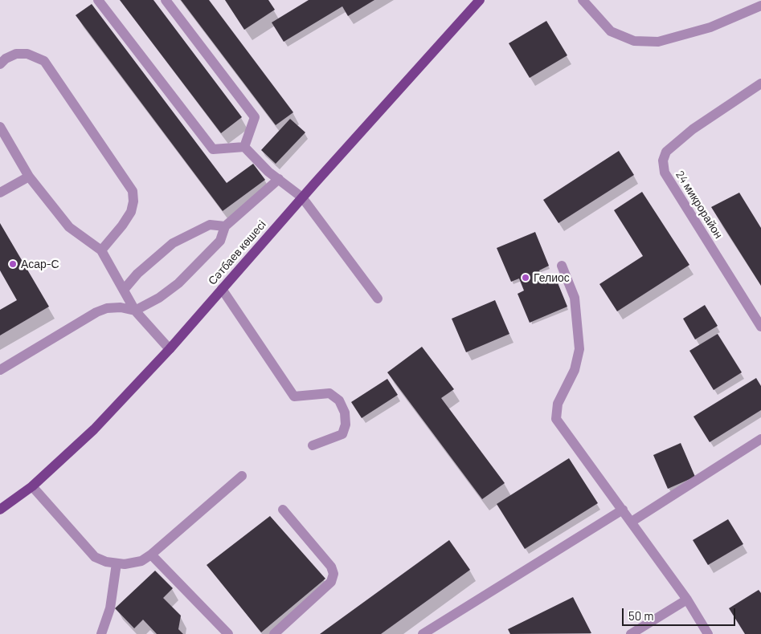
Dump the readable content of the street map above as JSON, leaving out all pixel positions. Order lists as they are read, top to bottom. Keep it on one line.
{"streets":{"main road":["Сәтбаев көшесі"],"street":["24 микрорайон"]},"places":["Асар-С","Гелиос"],"scale_bar":"50 m"}
